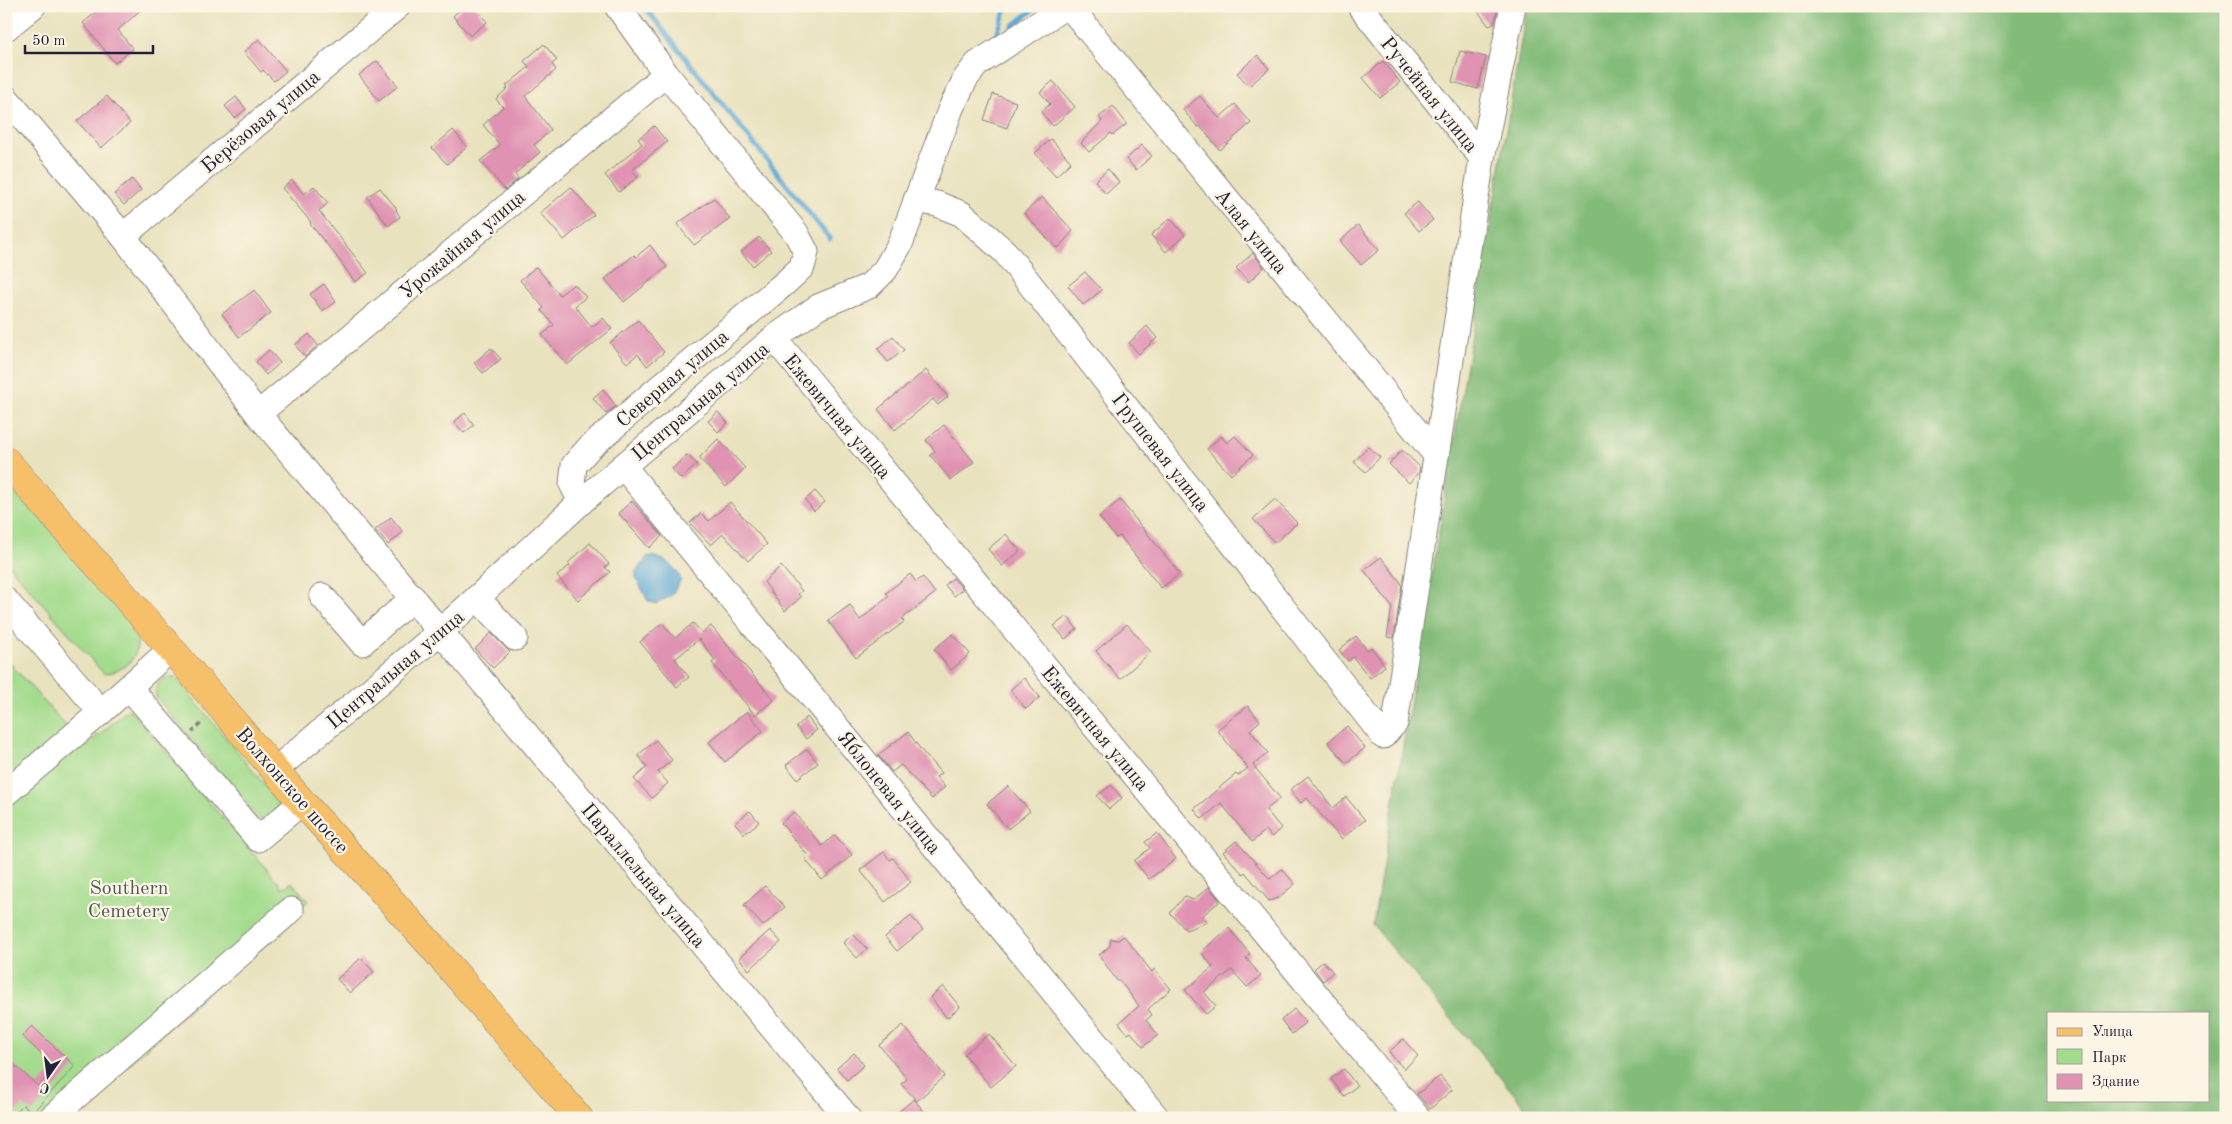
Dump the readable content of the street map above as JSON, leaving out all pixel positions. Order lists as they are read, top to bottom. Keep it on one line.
{"streets":{"main road":["Волхонское шоссе"],"street":["Ручейная улица","Берёзовая улица","Алая улица","Урожайная улица","Северная улица","Центральная улица","Ежевичная улица","Грушевая улица","Яблоневая улица","Параллельная улица"]},"crossings":[["Берёзовая улица","Параллельная улица"],["Алая улица","Центральная улица"],["Алая улица","Грушевая улица"],["Урожайная улица","Северная улица"],["Урожайная улица","Параллельная улица"],["Северная улица","Центральная улица"],["Центральная улица","Ежевичная улица"],["Центральная улица","Грушевая улица"],["Центральная улица","Волхонское шоссе"],["Центральная улица","Яблоневая улица"],["Центральная улица","Параллельная улица"]],"parks":["Southern Cemetery"],"legend":["Улица","Парк","Здание"],"scale_bar":"50 m","north":"bottom"}
